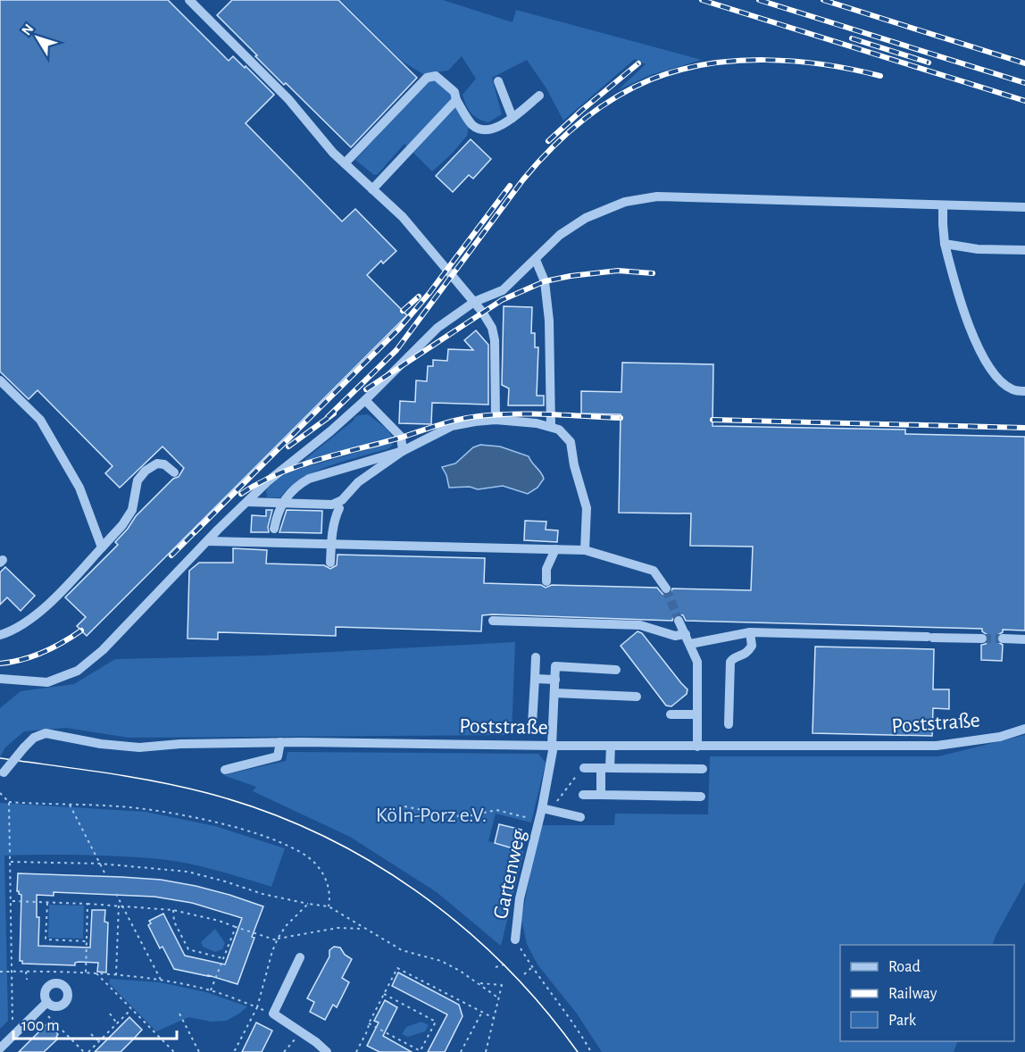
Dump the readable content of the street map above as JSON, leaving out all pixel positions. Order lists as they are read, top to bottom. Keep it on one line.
{"streets":{"street":["Poststraße","Gartenweg"]},"crossings":[["Poststraße","Gartenweg"]],"parks":["Köln-Porz e.V."],"legend":["Road","Railway","Park"],"scale_bar":"100 m","north":"top left"}
